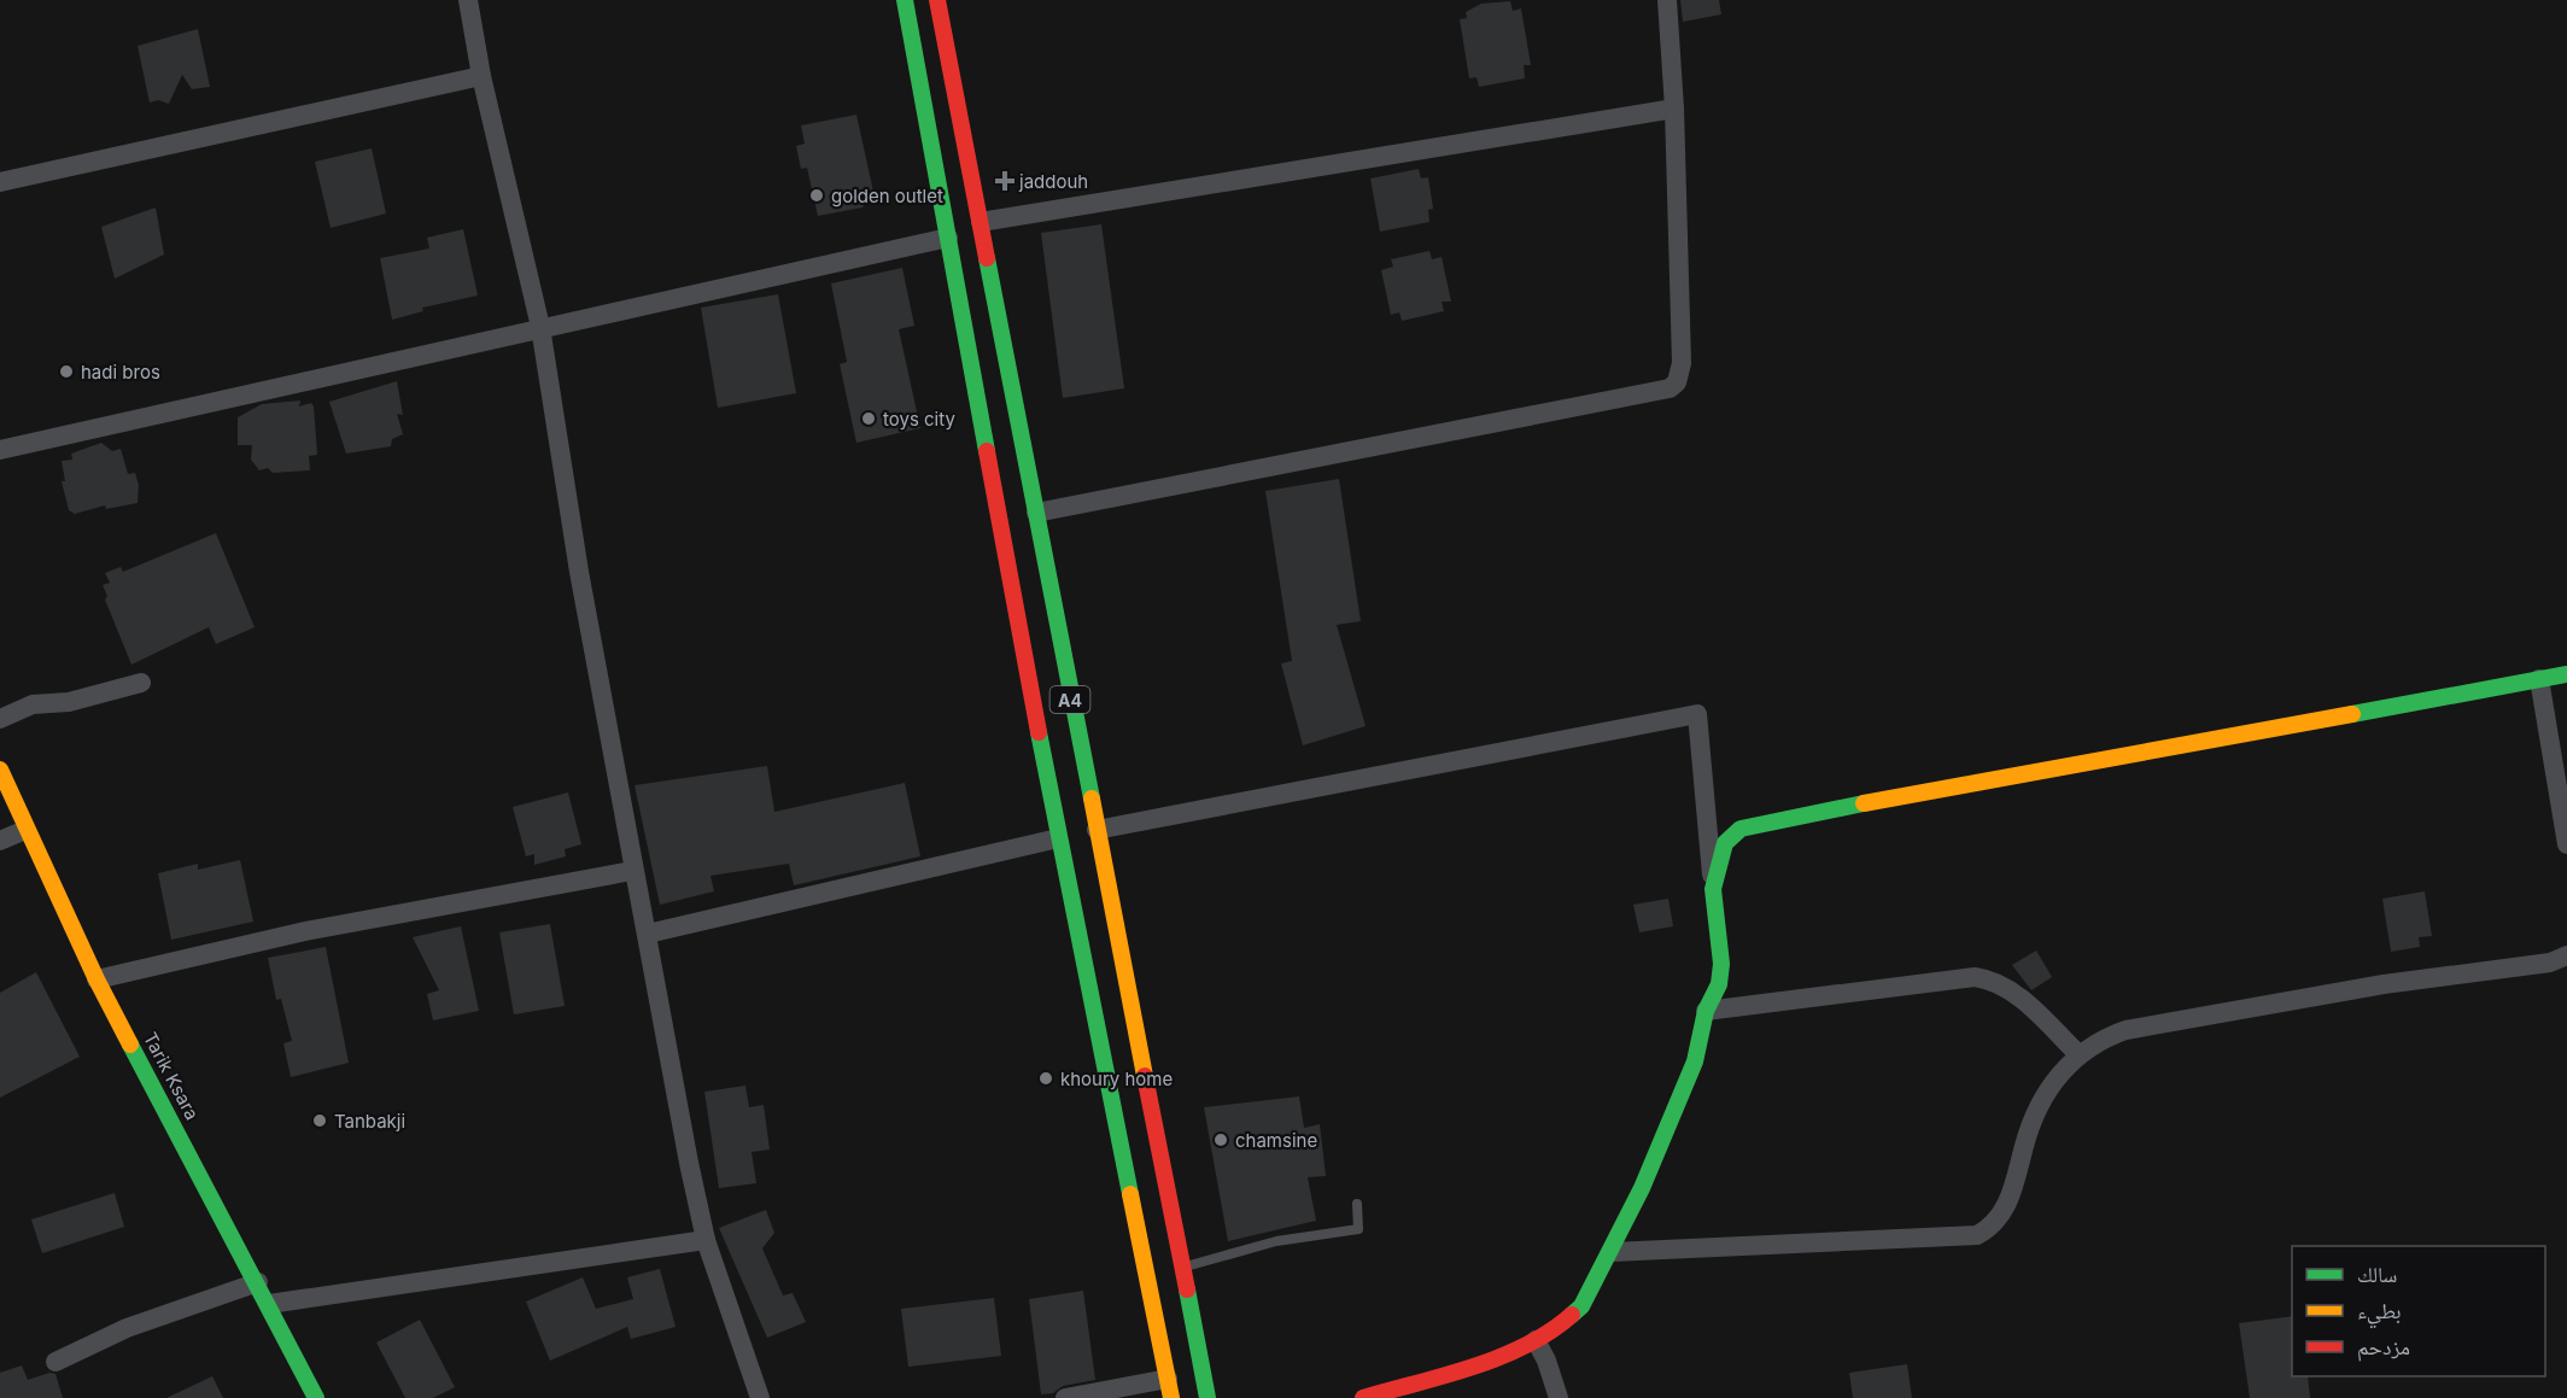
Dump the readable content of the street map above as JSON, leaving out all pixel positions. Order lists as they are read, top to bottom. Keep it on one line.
{"streets":{"main road":["A4","Tarik Ksara"]},"places":{"health":["jaddouh"],"other":["golden outlet","hadi bros","toys city","khoury home","Tanbakji","chamsine"]},"legend":["سالك","بطيء","مزدحم"]}
